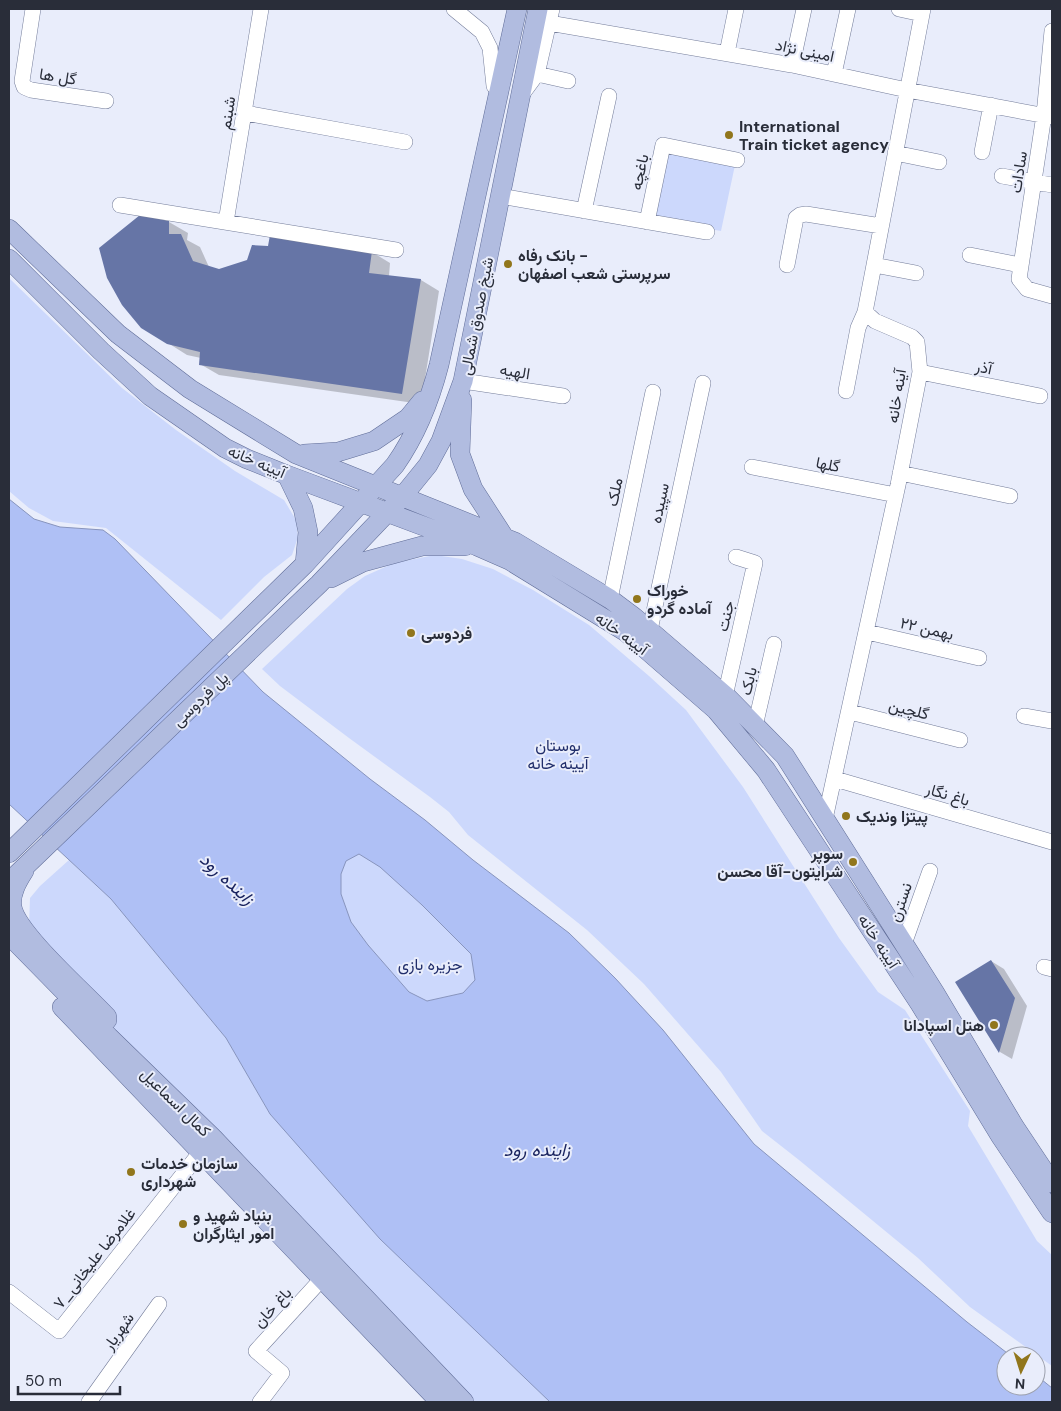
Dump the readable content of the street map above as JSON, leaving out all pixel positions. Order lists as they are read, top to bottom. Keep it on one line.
{"streets":{"main road":["شیخ صدوق شمالی","آیینه خانه","پل فردوسی","کمال اسماعیل"],"street":["امینی نژاد","گل ها","شبنم","باغچه","سادات","آذر","الهیه","آینه خانه","گلها","ملک","سپیده","جنت","۲۲ بهمن","بابک","گلچین","باغ نگار","نسترن","۷_غلامرضا علیخانی","باغ خان","شهریار"]},"crossings":[["امینی نژاد","سادات"],["امینی نژاد","شیخ صدوق شمالی"],["شیخ صدوق شمالی","الهیه"],["شیخ صدوق شمالی","آیینه خانه"],["شیخ صدوق شمالی","پل فردوسی"],["آذر","آینه خانه"],["آینه خانه","آیینه خانه"],["آینه خانه","گلها"],["آینه خانه","۲۲ بهمن"],["آینه خانه","گلچین"],["آینه خانه","باغ نگار"],["آیینه خانه","ملک"],["آیینه خانه","سپیده"],["آیینه خانه","جنت"],["آیینه خانه","بابک"],["آیینه خانه","پل فردوسی"],["آیینه خانه","نسترن"],["کمال اسماعیل","۷_غلامرضا علیخانی"],["کمال اسماعیل","باغ خان"]],"water":["زاینده رود"],"parks":["بوستان آیینه خانه","جزیره بازی"],"places":["International Train ticket agency","بانک رفاه - سرپرستی شعب اصفهان","خوراک آماده گردو","فردوسی","پیتزا وندیک","سوپر شرایتون-آقا محسن","هتل اسپادانا","سازمان خدمات شهرداری","بنیاد شهید و امور ایثارگران"],"scale_bar":"50 m","north":"bottom"}
